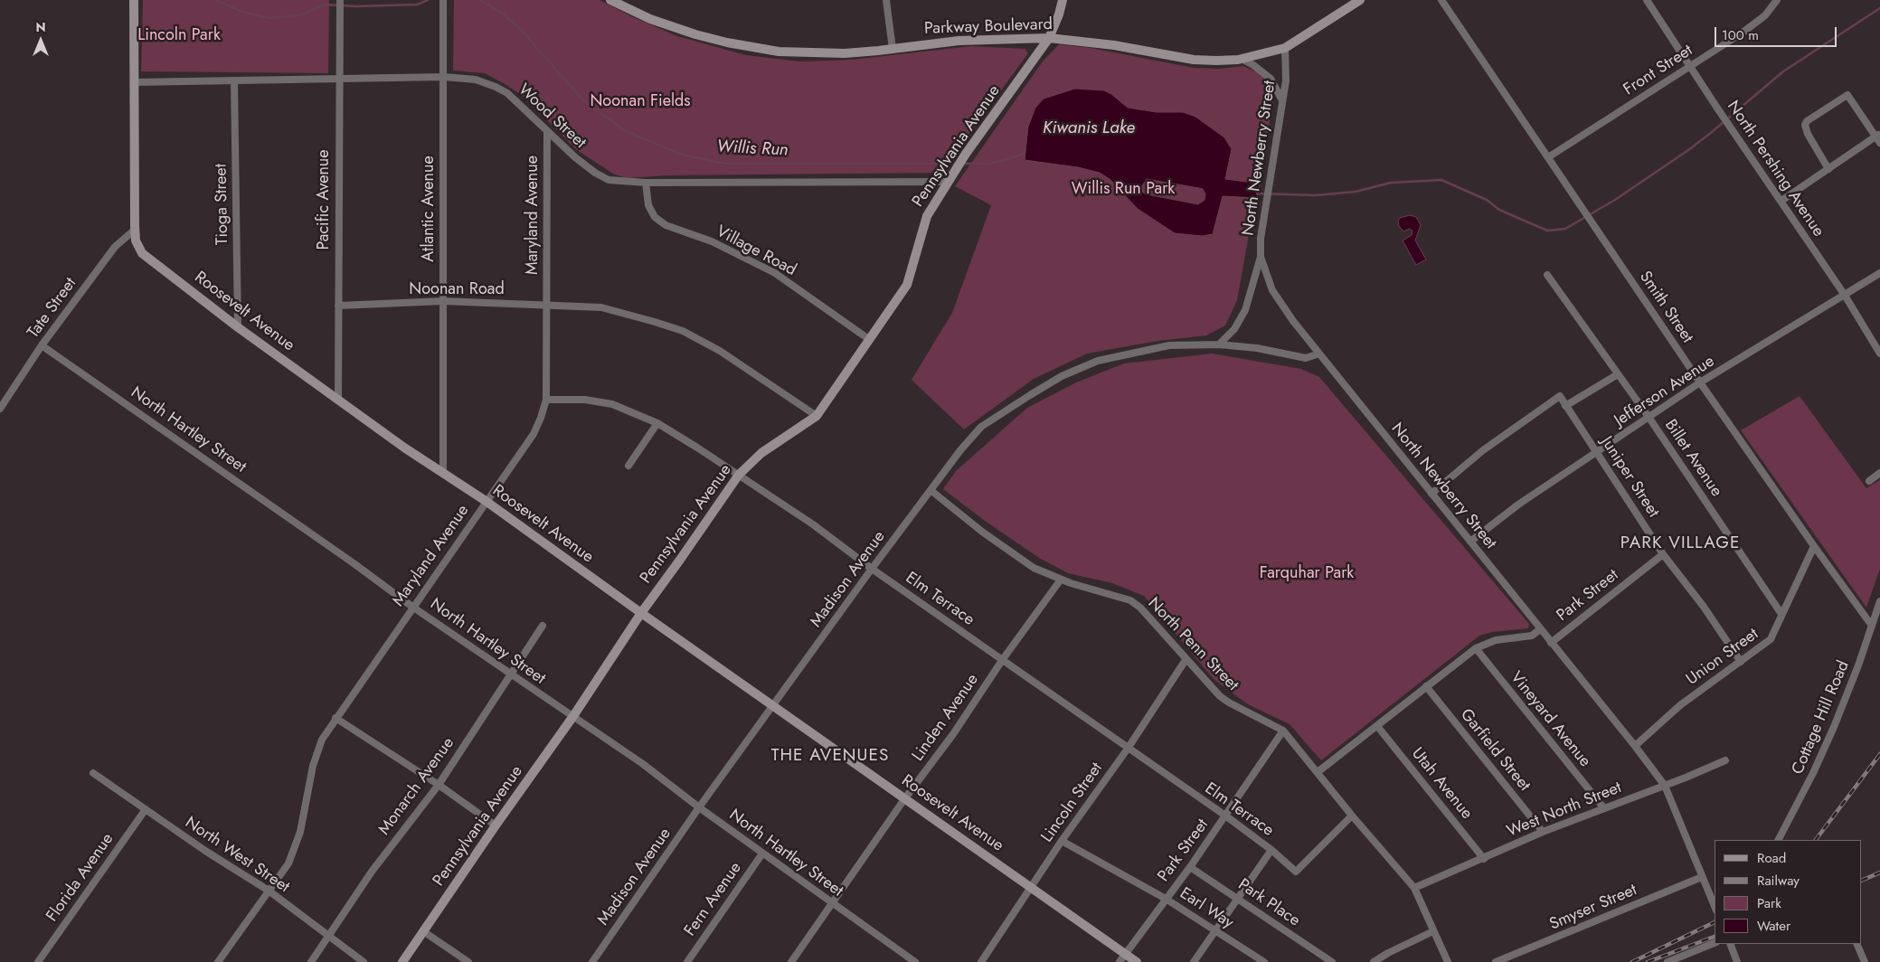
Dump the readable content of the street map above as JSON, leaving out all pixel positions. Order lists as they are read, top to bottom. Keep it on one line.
{"streets":{"street":["Parkway Boulevard","Front Street","Wood Street","Pennsylvania Avenue","North Newberry Street","North Pershing Avenue","Pacific Avenue","Tioga Street","Atlantic Avenue","Maryland Avenue","Village Road","Noonan Road","Smith Street","Tate Street","Roosevelt Avenue","Jefferson Avenue","North Hartley Street","Billet Avenue","Juniper Street","Madison Avenue","Park Street","Elm Terrace","North Penn Street","Union Street","Linden Avenue","Cottage Hill Road","Vineyard Avenue","Garfield Street","Utah Avenue","Monarch Avenue","Lincoln Street","West North Street","North West Street","Florida Avenue","Fern Avenue","Park Place","Smyser Street","Earl Way"]},"crossings":[["Parkway Boulevard","Pennsylvania Avenue"],["Parkway Boulevard","North Newberry Street"],["Front Street","North Pershing Avenue"],["Front Street","Smith Street"],["Wood Street","Pennsylvania Avenue"],["Wood Street","Pacific Avenue"],["Wood Street","Tioga Street"],["Wood Street","Atlantic Avenue"],["Wood Street","Maryland Avenue"],["Wood Street","Village Road"],["Wood Street","Roosevelt Avenue"],["Pennsylvania Avenue","Village Road"],["Pennsylvania Avenue","Noonan Road"],["Pennsylvania Avenue","Roosevelt Avenue"],["Pennsylvania Avenue","North Hartley Street"],["Pennsylvania Avenue","Elm Terrace"],["North Newberry Street","Jefferson Avenue"],["North Newberry Street","Juniper Street"],["North Newberry Street","Madison Avenue"],["North Newberry Street","Park Street"],["North Newberry Street","Union Street"],["North Newberry Street","West North Street"],["North Newberry Street","Smyser Street"],["North Pershing Avenue","Jefferson Avenue"],["Pacific Avenue","Noonan Road"],["Pacific Avenue","Roosevelt Avenue"],["Tioga Street","Roosevelt Avenue"],["Atlantic Avenue","Noonan Road"],["Atlantic Avenue","Roosevelt Avenue"],["Maryland Avenue","Noonan Road"],["Maryland Avenue","Roosevelt Avenue"],["Maryland Avenue","North Hartley Street"],["Maryland Avenue","Elm Terrace"],["Maryland Avenue","North West Street"],["Smith Street","Jefferson Avenue"],["Smith Street","Union Street"],["Smith Street","Cottage Hill Road"],["Tate Street","Roosevelt Avenue"],["Tate Street","North Hartley Street"],["Roosevelt Avenue","Madison Avenue"],["Roosevelt Avenue","Park Street"],["Roosevelt Avenue","Linden Avenue"],["Roosevelt Avenue","Lincoln Street"],["Jefferson Avenue","Billet Avenue"],["Jefferson Avenue","Juniper Street"],["North Hartley Street","Madison Avenue"],["North Hartley Street","Linden Avenue"],["North Hartley Street","Monarch Avenue"],["North Hartley Street","Fern Avenue"],["Billet Avenue","Union Street"],["Juniper Street","Park Street"],["Juniper Street","Union Street"],["Madison Avenue","Elm Terrace"],["Madison Avenue","North Penn Street"],["Park Street","Elm Terrace"],["Park Street","North Penn Street"],["Park Street","Vineyard Avenue"],["Park Street","Garfield Street"],["Park Street","Utah Avenue"],["Park Street","Park Place"],["Park Street","Earl Way"],["Elm Terrace","North Penn Street"],["Elm Terrace","Linden Avenue"],["Elm Terrace","Lincoln Street"],["North Penn Street","Linden Avenue"],["North Penn Street","Lincoln Street"],["North Penn Street","West North Street"],["Vineyard Avenue","West North Street"],["Garfield Street","West North Street"],["Utah Avenue","West North Street"],["Monarch Avenue","North West Street"],["Lincoln Street","Earl Way"],["North West Street","Florida Avenue"]],"districts":["PARK VILLAGE","THE AVENUES"],"water":["Kiwanis Lake","Willis Run"],"parks":["Lincoln Park","Noonan Fields","Willis Run Park","Farquhar Park"],"legend":["Road","Railway","Park","Water"],"scale_bar":"100 m","north":"top"}
